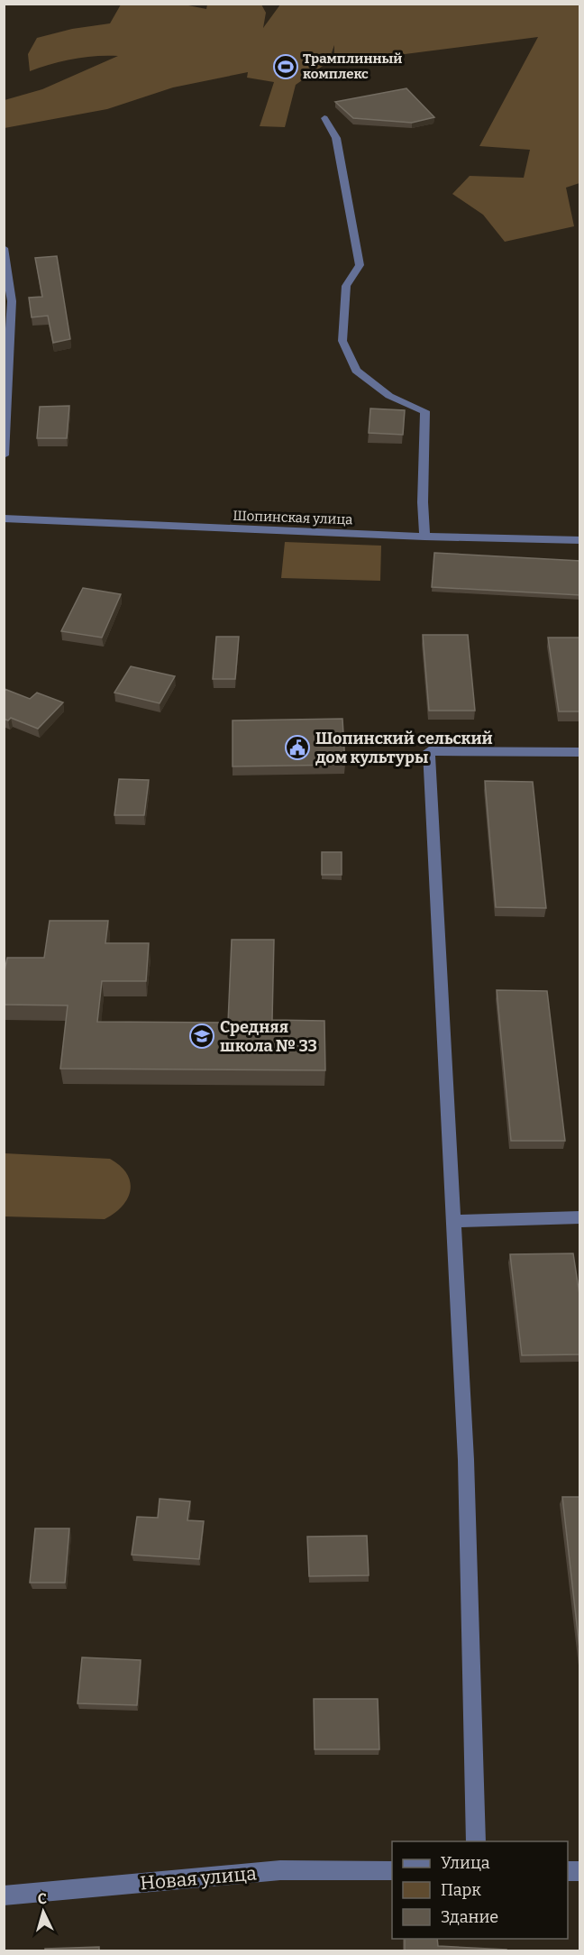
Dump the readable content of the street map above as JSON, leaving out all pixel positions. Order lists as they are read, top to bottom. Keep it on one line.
{"streets":{"street":["Шопинская улица","Новая улица"]},"places":{"sports":["Трамплинный комплекс"],"public building":["Шопинский сельский дом культуры"],"school or university":["Средняя школа № 33"]},"legend":["Улица","Парк","Здание"],"north":"top"}
